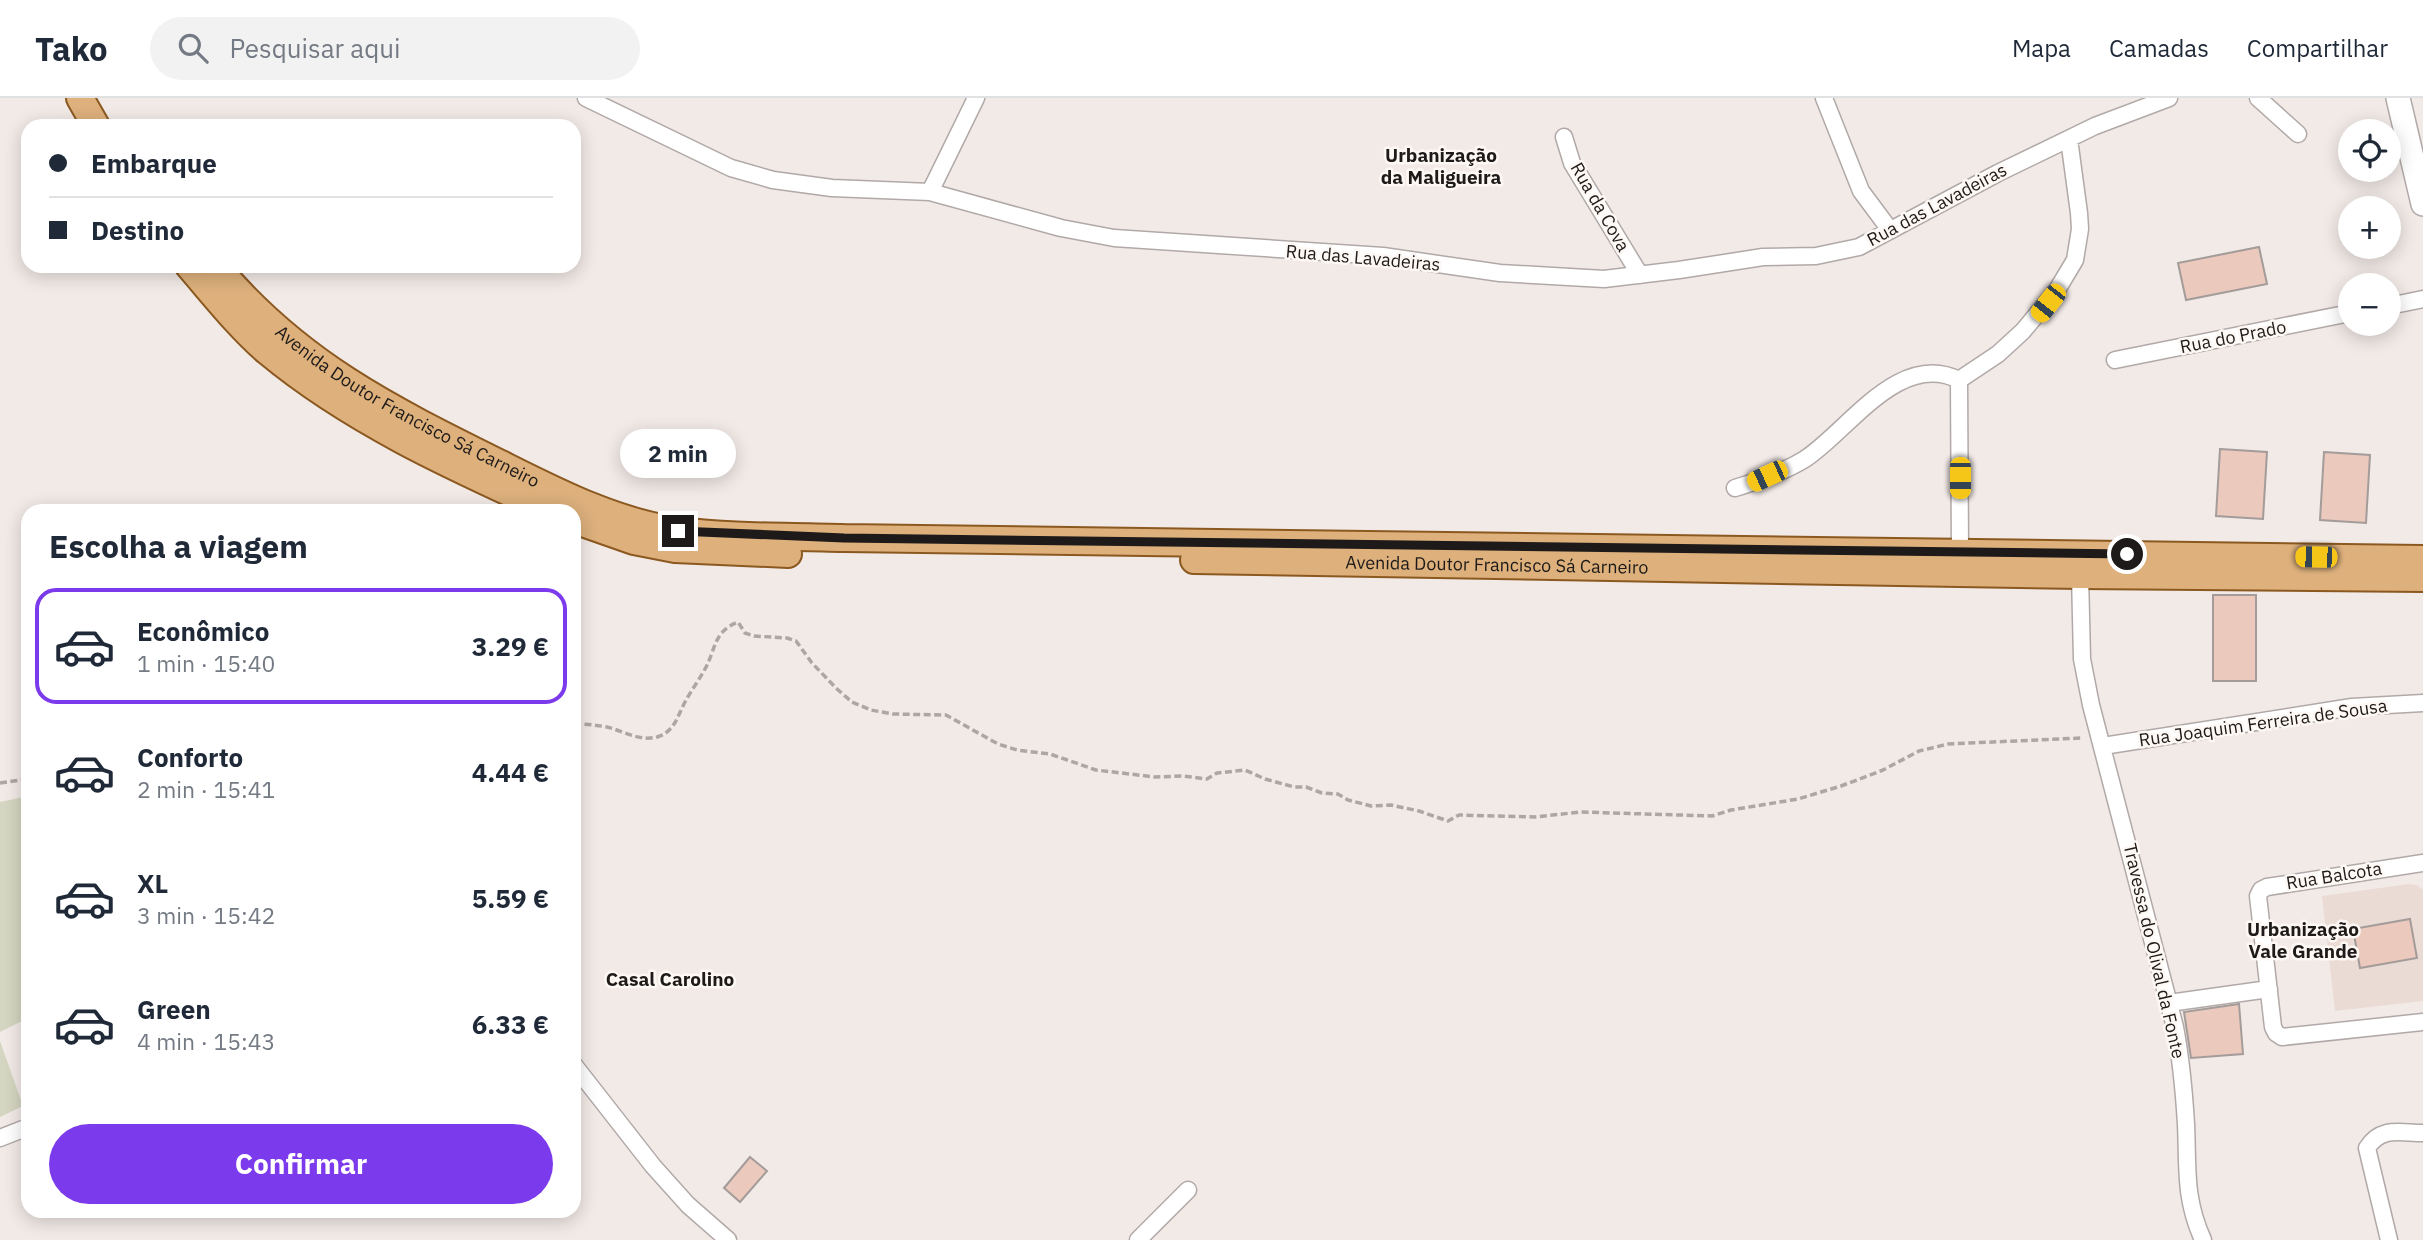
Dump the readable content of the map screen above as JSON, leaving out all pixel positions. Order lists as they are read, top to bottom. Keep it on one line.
{"streets":{"main road":["Avenida Doutor Francisco Sá Carneiro"],"street":["Rua das Lavadeiras","Rua da Cova","Rua do Prado","Rua Joaquim Ferreira de Sousa","Rua Balcota","Travessa do Olival da Fonte"]},"crossings":[["Rua das Lavadeiras","Rua da Cova"],["Avenida Doutor Francisco Sá Carneiro","Travessa do Olival da Fonte"],["Rua Joaquim Ferreira de Sousa","Travessa do Olival da Fonte"]],"districts":["Urbanização da Maligueira","Urbanização Vale Grande","Casal Carolino"],"page":{"header":"Tako","search":"Pesquisar aqui","nav":["Mapa","Camadas","Compartilhar"],"map_buttons":["+","−"],"banner":["Embarque","Destino"],"bubble":"2 min","heading":"Escolha a viagem","list":[{"name":"Econômico","note":"1 min · 15:40","value":"3.29 €"},{"name":"Conforto","note":"2 min · 15:41","value":"4.44 €"},{"name":"XL","note":"3 min · 15:42","value":"5.59 €"},{"name":"Green","note":"4 min · 15:43","value":"6.33 €"}],"buttons":"Confirmar"}}
